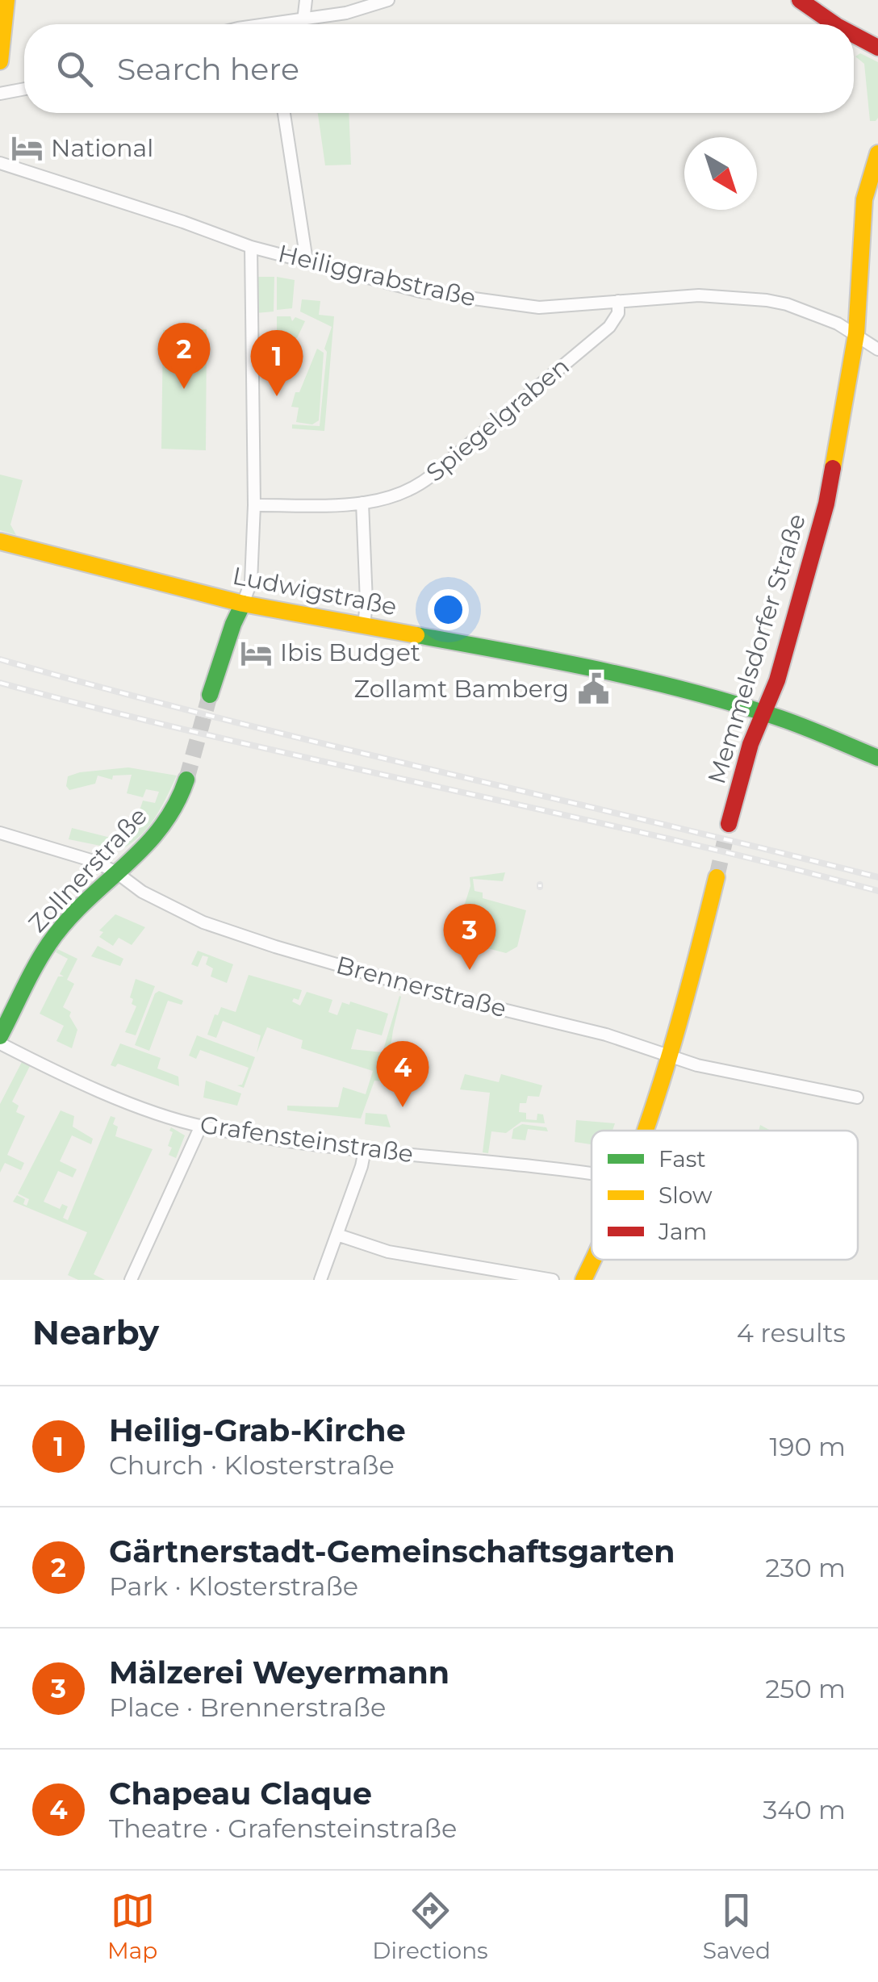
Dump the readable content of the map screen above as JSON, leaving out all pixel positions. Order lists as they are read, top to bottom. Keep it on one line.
{"streets":{"street":["Heiliggrabstraße","Spiegelgraben","Ludwigstraße","Memmelsdorfer Straße","Zollnerstraße","Brennerstraße","Grafensteinstraße"]},"crossings":[["Heiliggrabstraße","Spiegelgraben"],["Heiliggrabstraße","Memmelsdorfer Straße"],["Ludwigstraße","Memmelsdorfer Straße"],["Zollnerstraße","Brennerstraße"]],"places":{"hotel":["National","Ibis Budget"],"public building":["Zollamt Bamberg"]},"legend":["Fast","Slow","Jam"],"north":"bottom right","page":{"search":"Search here","pins":["2","1","3","4"],"heading":["Nearby","4 results"],"list":[{"mark":"1","name":"Heilig-Grab-Kirche","note":"Church · Klosterstraße","value":"190 m"},{"mark":"2","name":"Gärtnerstadt-Gemeinschaftsgarten","note":"Park · Klosterstraße","value":"230 m"},{"mark":"3","name":"Mälzerei Weyermann","note":"Place · Brennerstraße","value":"250 m"},{"mark":"4","name":"Chapeau Claque","note":"Theatre · Grafensteinstraße","value":"340 m"}],"nav":["Map","Directions","Saved"]}}
